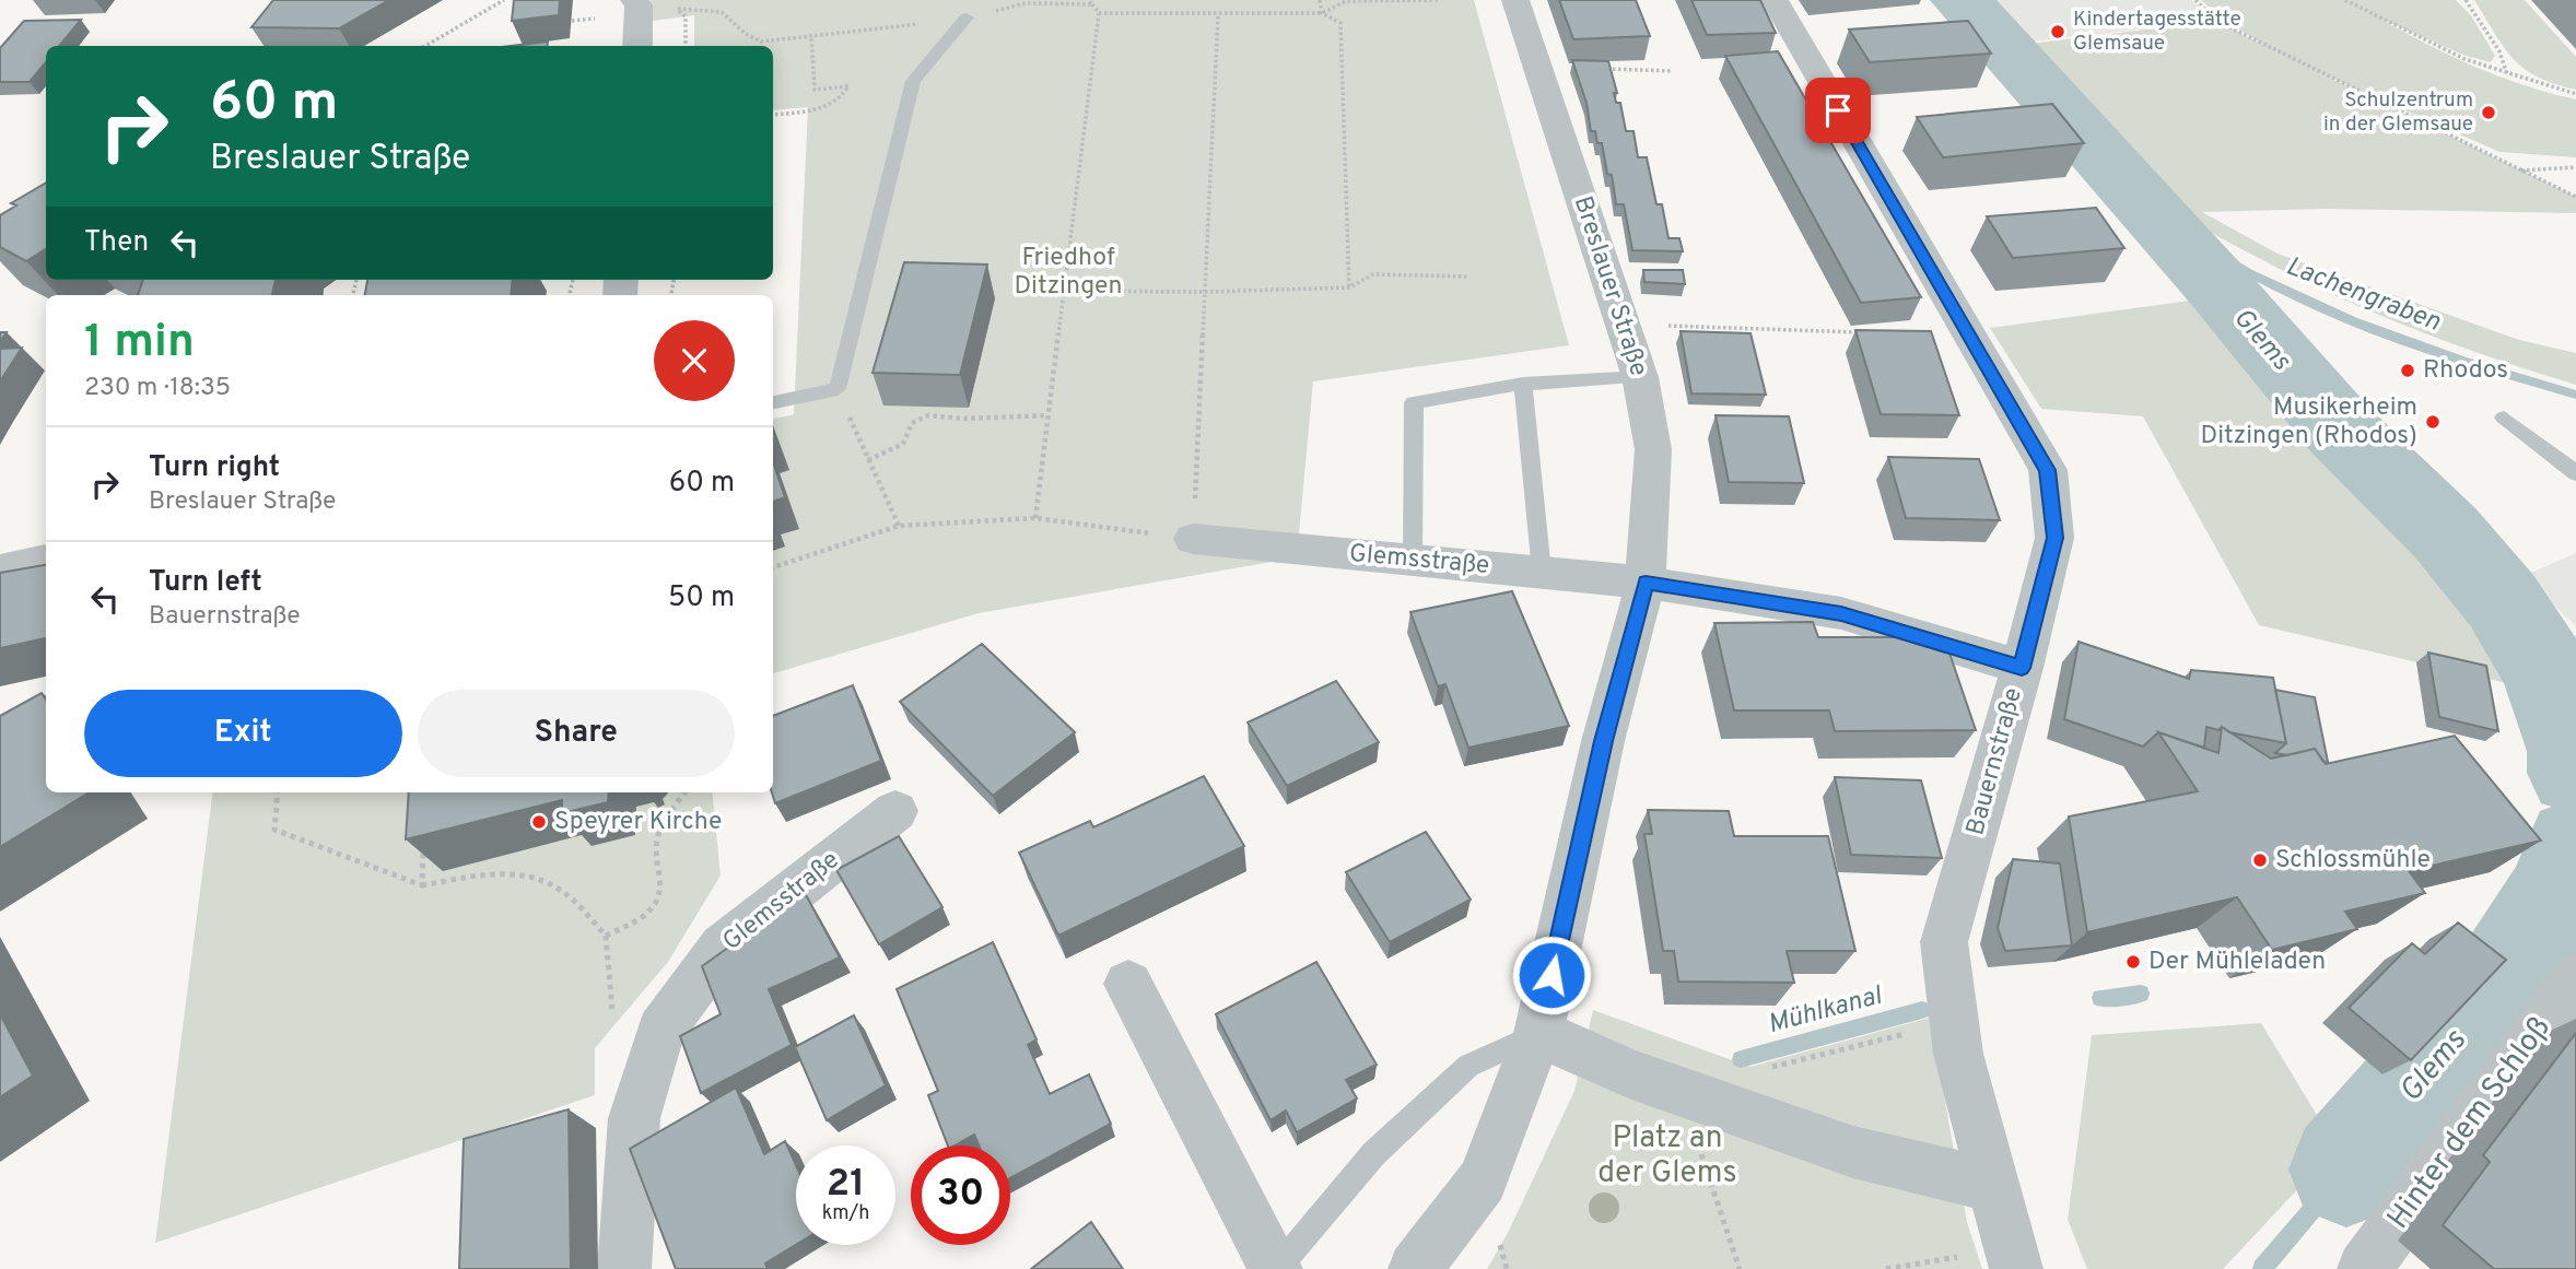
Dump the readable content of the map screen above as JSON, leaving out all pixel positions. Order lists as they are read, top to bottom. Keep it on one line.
{"streets":{"street":["Breslauer Straße","Glemsstraße","Bauernstraße","Hinter dem Schloß"]},"crossings":[["Breslauer Straße","Glemsstraße"]],"water":["Lachengraben","Glems","Mühlkanal"],"parks":["Friedhof Ditzingen","Platz an der Glems"],"places":["Kindertagesstätte Glemsaue","Schulzentrum in der Glemsaue","Rhodos","Musikerheim Ditzingen (Rhodos)","Speyrer Kirche","Schlossmühle","Der Mühleladen"],"page":{"turn":["60 m","Breslauer Straße"],"then":"Then","heading":["1 min","230 m · 18:35"],"list":[{"name":"Turn right","note":"Breslauer Straße","value":"60 m"},{"name":"Turn left","note":"Bauernstraße","value":"50 m"}],"buttons":["Exit","Share"],"speed":"21 km/h","limit":"30"}}
